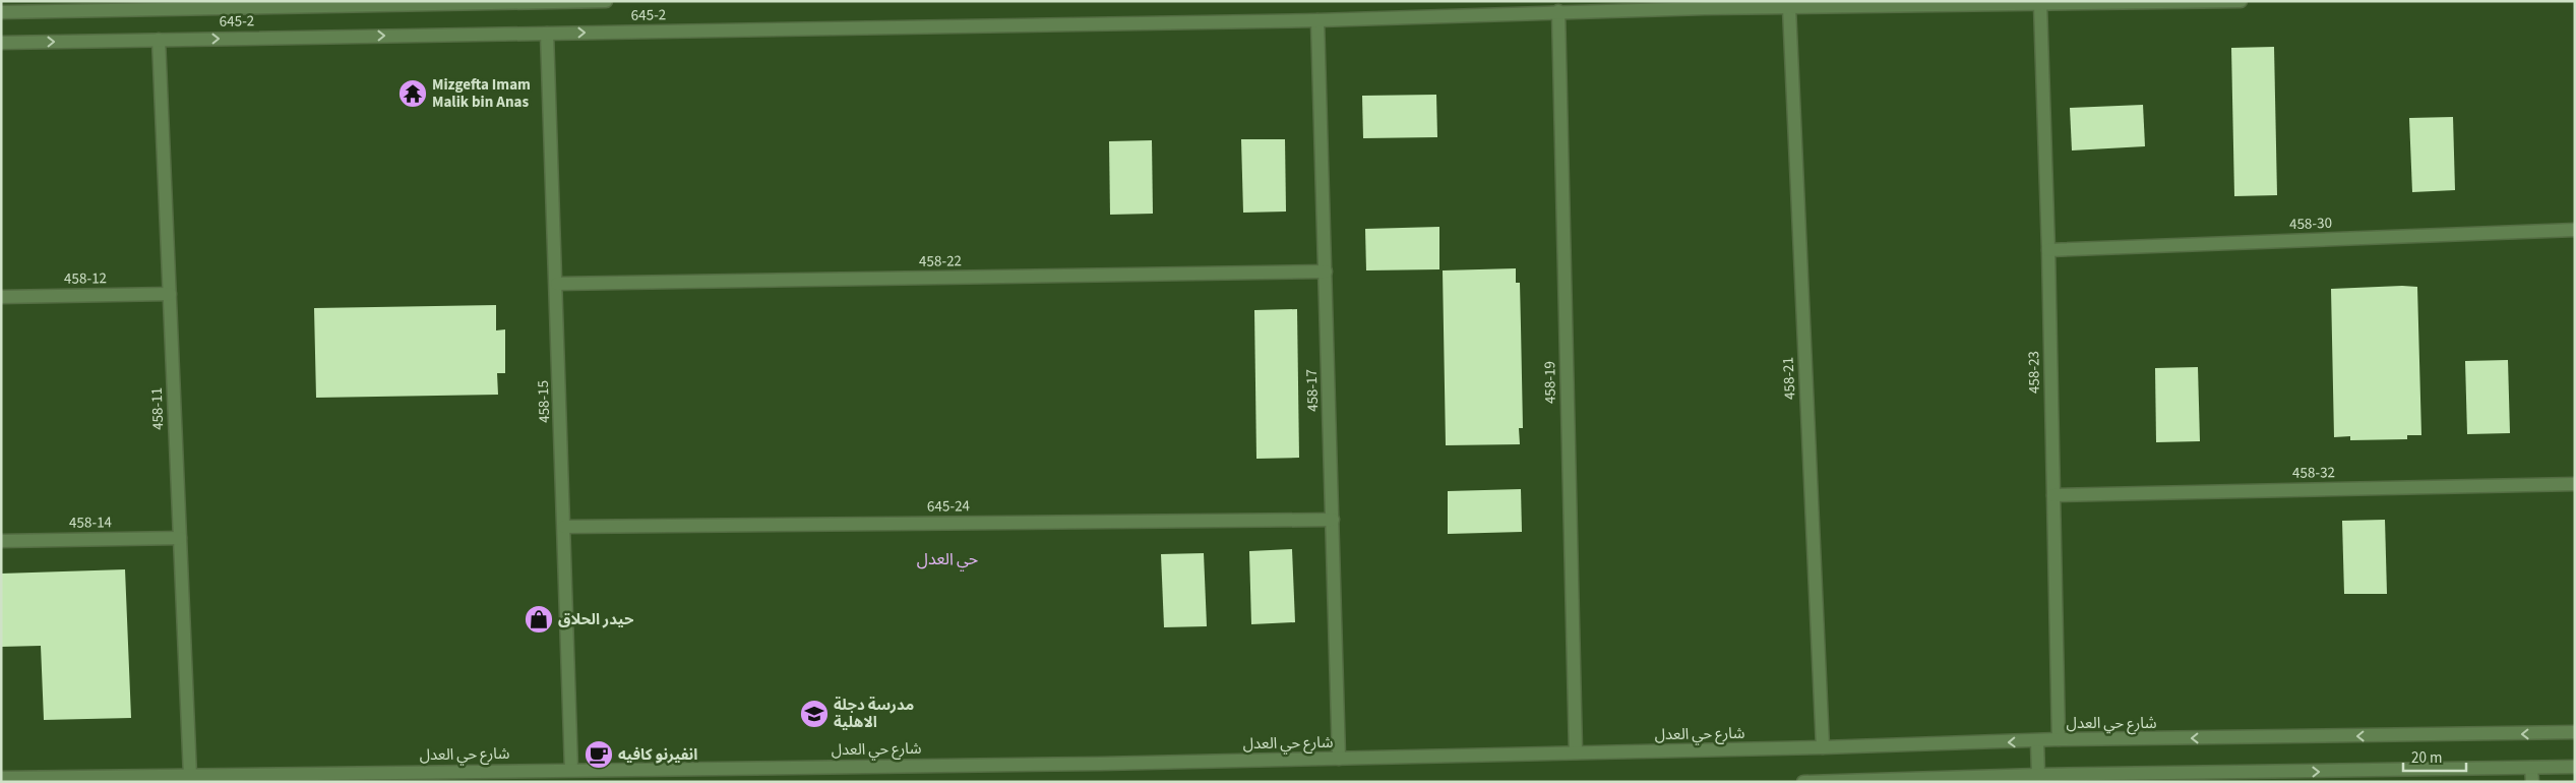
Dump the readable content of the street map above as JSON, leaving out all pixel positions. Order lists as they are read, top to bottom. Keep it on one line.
{"streets":{"street":["645-2","458-30","458-22","458-12","458-23","458-21","458-19","458-17","458-15","458-11","458-32","645-24","458-14","شارع حي العدل"]},"crossings":[["645-2","458-23"],["645-2","458-21"],["645-2","458-19"],["645-2","458-17"],["645-2","458-15"],["645-2","458-11"],["458-30","458-23"],["458-22","458-17"],["458-22","458-15"],["458-12","458-11"],["458-23","458-32"],["458-23","شارع حي العدل"],["458-21","شارع حي العدل"],["458-19","شارع حي العدل"],["458-17","645-24"],["458-17","شارع حي العدل"],["458-15","645-24"],["458-15","شارع حي العدل"],["458-11","458-14"],["458-11","شارع حي العدل"]],"districts":["حي العدل"],"places":{"temple":["Mizgefta Imam Malik bin Anas"],"shop":["حيدر الحلاق"],"school or university":["مدرسة دجلة الاهلية"],"cafe":["انفيرنو كافيه"]},"scale_bar":"20 m"}
